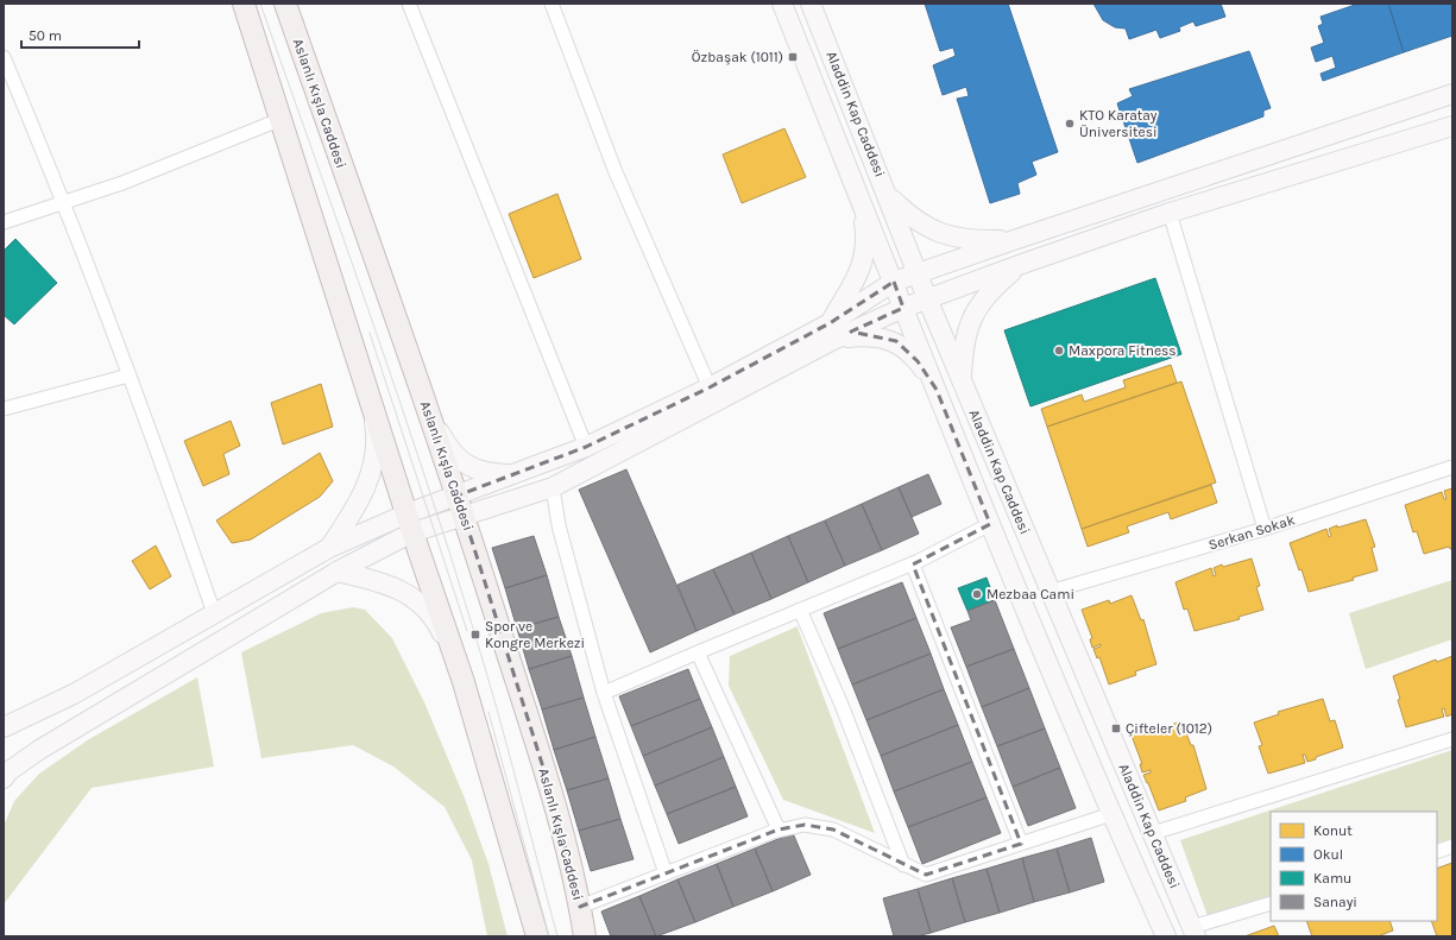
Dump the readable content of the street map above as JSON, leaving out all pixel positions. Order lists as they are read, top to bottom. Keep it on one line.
{"streets":{"main road":["Aslanlı Kışla Caddesi"],"street":["Aladdin Kap Caddesi","Serkan Sokak"]},"crossings":[["Aladdin Kap Caddesi","Serkan Sokak"]],"places":{"transit":["Özbaşak (1011)","Spor ve Kongre Merkezi","Çifteler (1012)"],"other":["KTO Karatay Üniversitesi","Maxpora Fitness","Mezbaa Cami"]},"legend":["Konut","Okul","Kamu","Sanayi"],"scale_bar":"50 m"}
